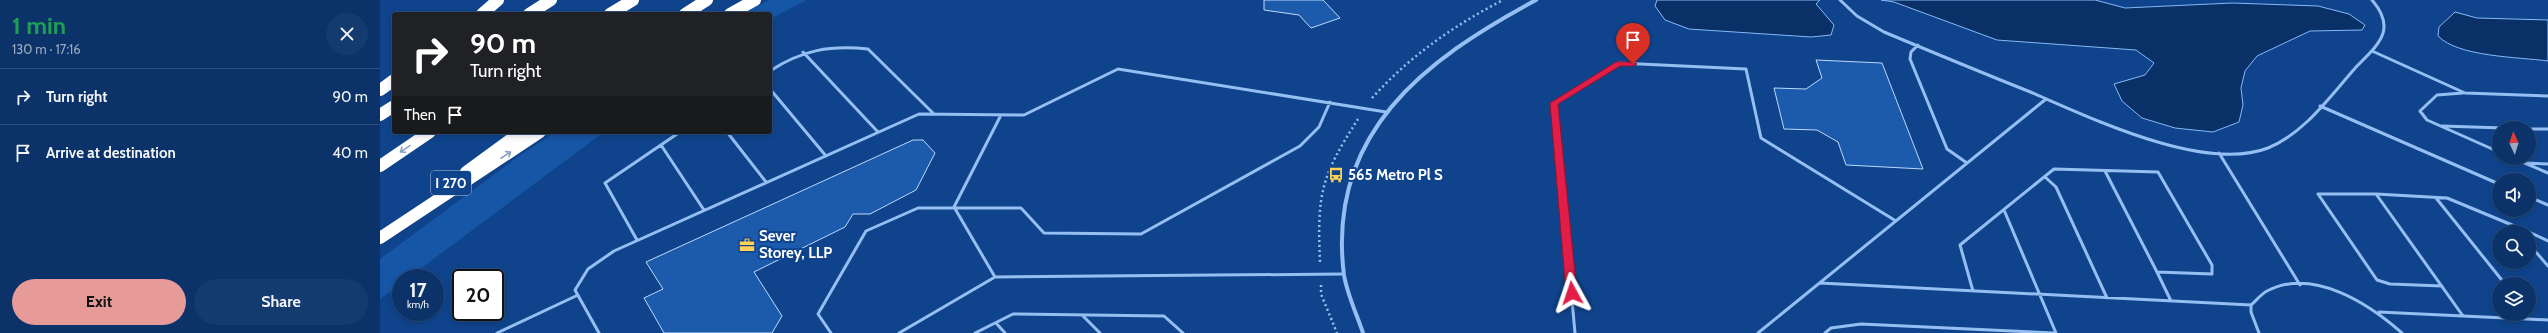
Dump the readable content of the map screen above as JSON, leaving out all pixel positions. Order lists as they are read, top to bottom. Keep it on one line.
{"streets":{"highway":["I 270"]},"places":{"bus stop":["565 Metro Pl S"],"office":["Sever Storey, LLP"]},"north":"top","page":{"heading":["1 min","130 m · 17:16"],"turn":["90 m","Turn right"],"list":[{"name":"Turn right","value":"90 m"},{"name":"Arrive at destination","value":"40 m"}],"then":"Then","speed":"17 km/h","limit":"20","buttons":["Exit","Share"]}}
